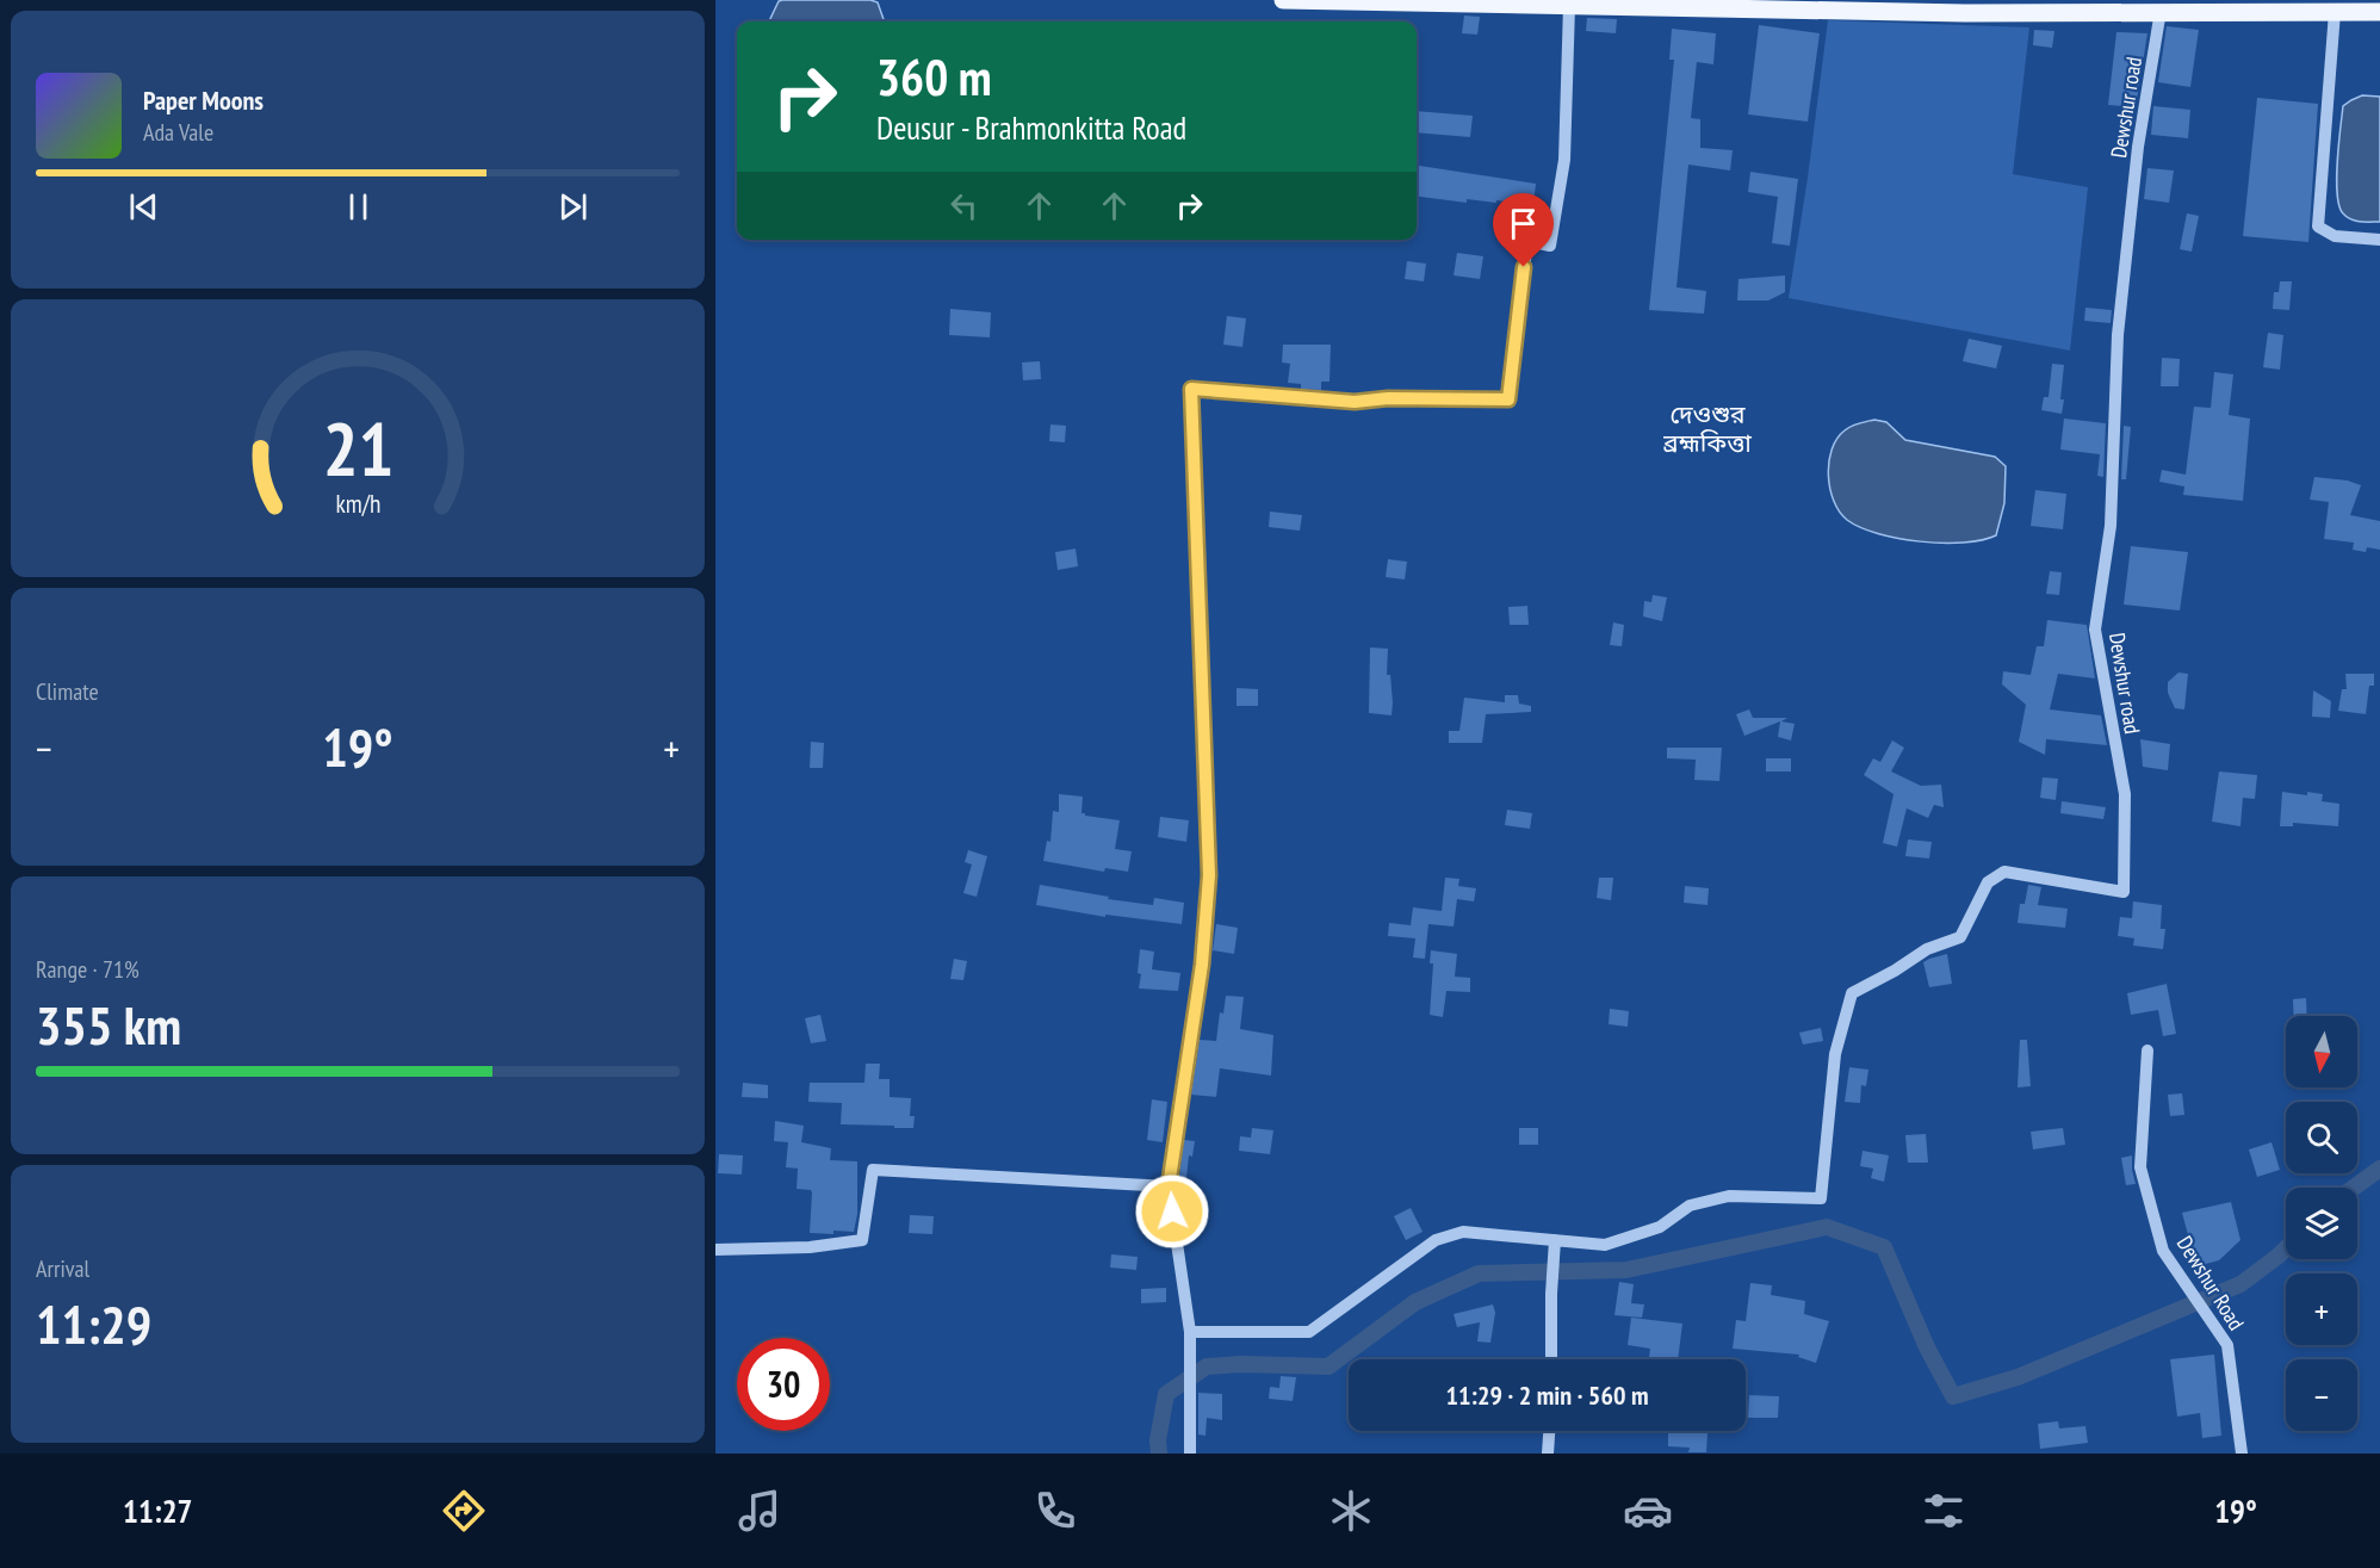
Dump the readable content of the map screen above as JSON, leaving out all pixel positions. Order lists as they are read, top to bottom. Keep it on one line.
{"streets":{"street":["Dewshur road","Dewshur Road"]},"districts":["দেওশুর ব্রহ্মকিত্তা"],"north":"bottom","page":{"turn":["360 m","Deusur - Brahmonkitta Road"],"song":["Paper Moons","Ada Vale"],"tile":["Climate",["Range · 71%","355 km"],["Arrival","11:29"]],"heat":["−","19°","+"],"map_buttons":["+","−"],"limit":"30","trip":"11:29 · 2 min · 560 m","tabs":["11:27","19°"],"gauge":["21","km/h"]}}
